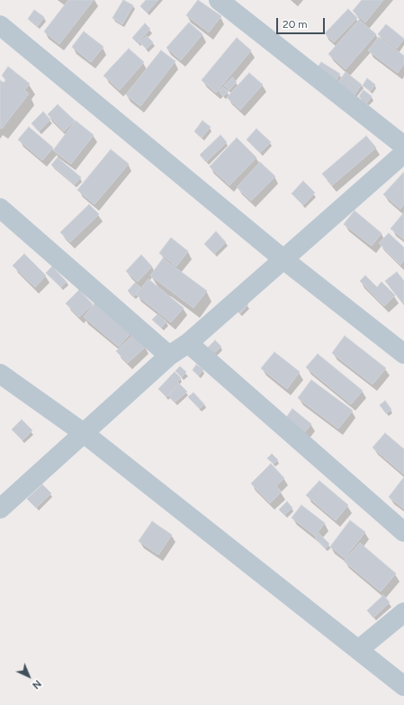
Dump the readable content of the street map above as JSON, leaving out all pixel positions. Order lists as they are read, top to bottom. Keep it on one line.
{"scale_bar":"20 m","north":"bottom right"}
